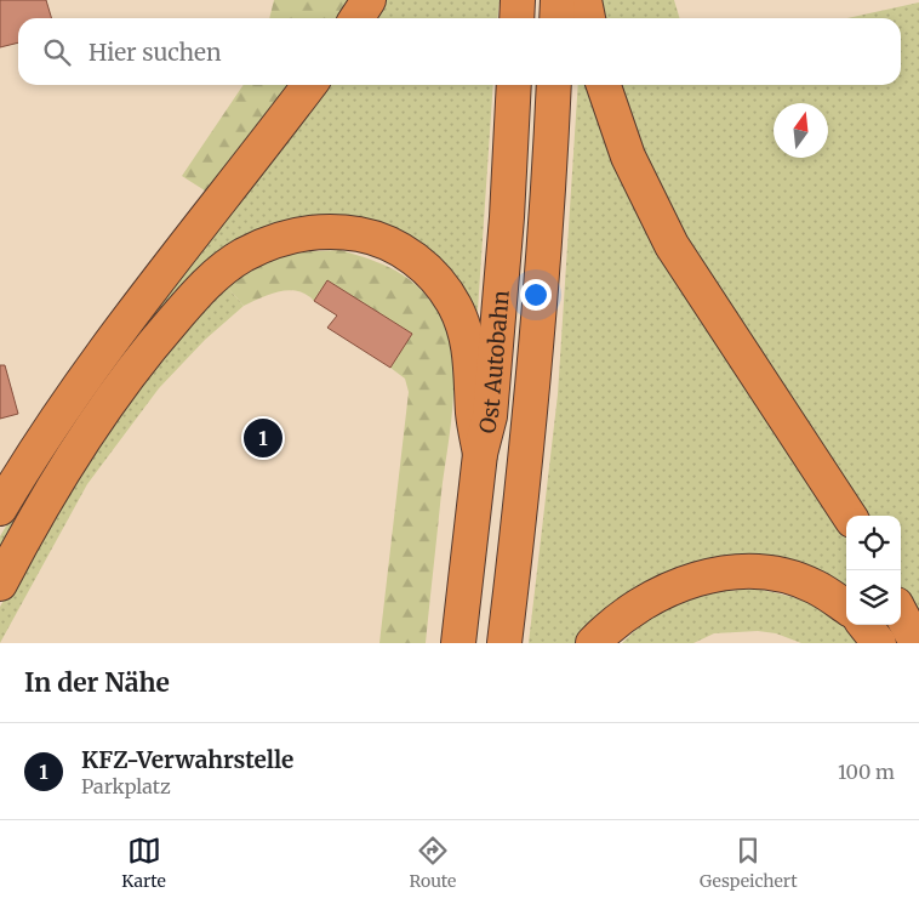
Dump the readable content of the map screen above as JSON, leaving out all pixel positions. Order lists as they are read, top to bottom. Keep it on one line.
{"streets":{"highway":["Ost Autobahn"]},"north":"top","page":{"search":"Hier suchen","pins":"1","heading":"In der Nähe","list":[{"mark":"1","name":"KFZ-Verwahrstelle","note":"Parkplatz","value":"100 m"}],"nav":["Karte","Route","Gespeichert"]}}
